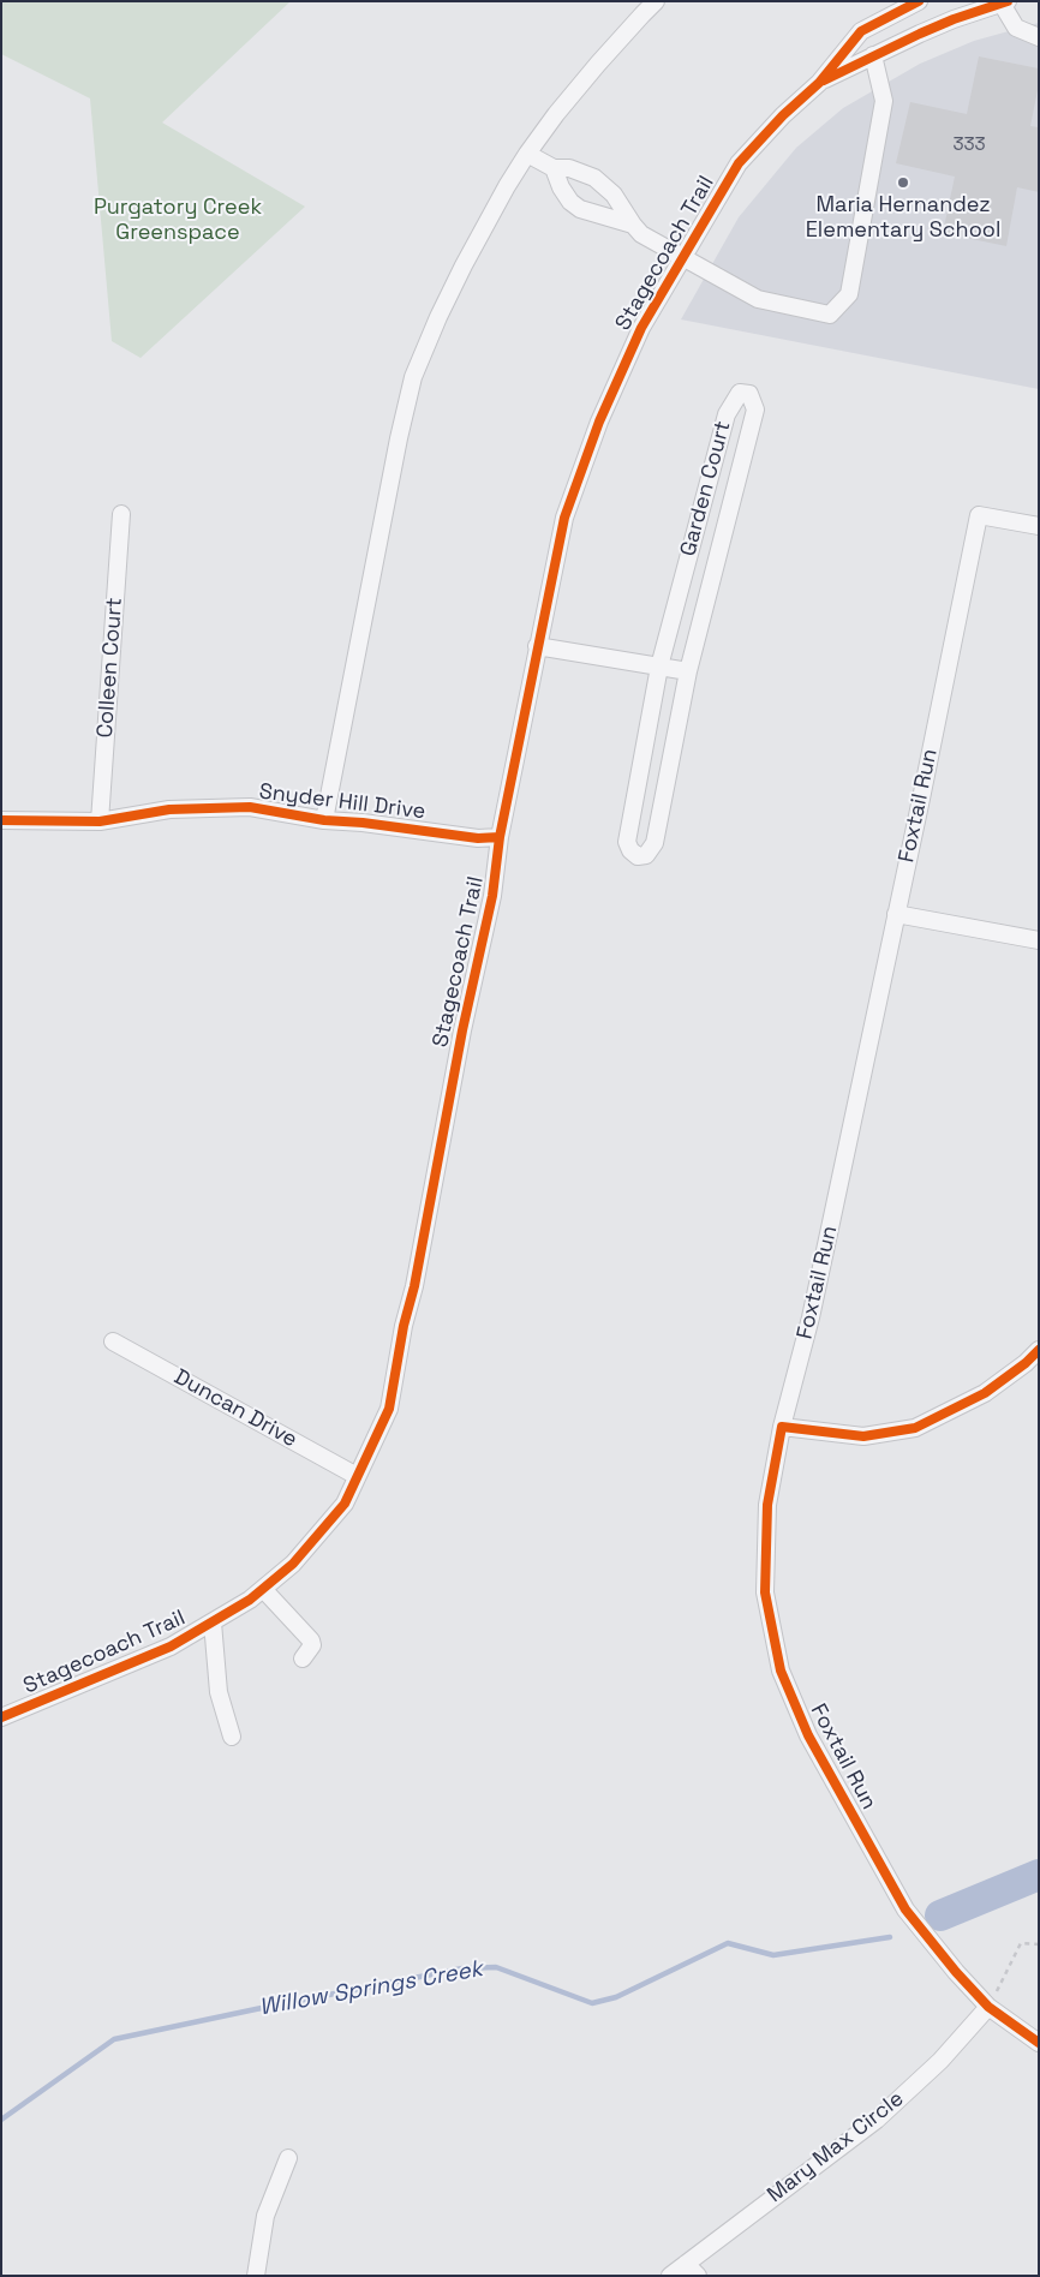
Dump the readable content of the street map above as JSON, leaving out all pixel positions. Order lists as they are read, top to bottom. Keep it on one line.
{"streets":{"street":["Stagecoach Trail","Garden Court","Colleen Court","Snyder Hill Drive","Foxtail Run","Duncan Drive","Mary Max Circle"]},"crossings":[["Stagecoach Trail","Snyder Hill Drive"],["Stagecoach Trail","Duncan Drive"],["Colleen Court","Snyder Hill Drive"],["Foxtail Run","Mary Max Circle"]],"water":["Willow Springs Creek"],"parks":["Purgatory Creek Greenspace"],"places":["Maria Hernandez Elementary School"],"house_numbers":["333"]}
